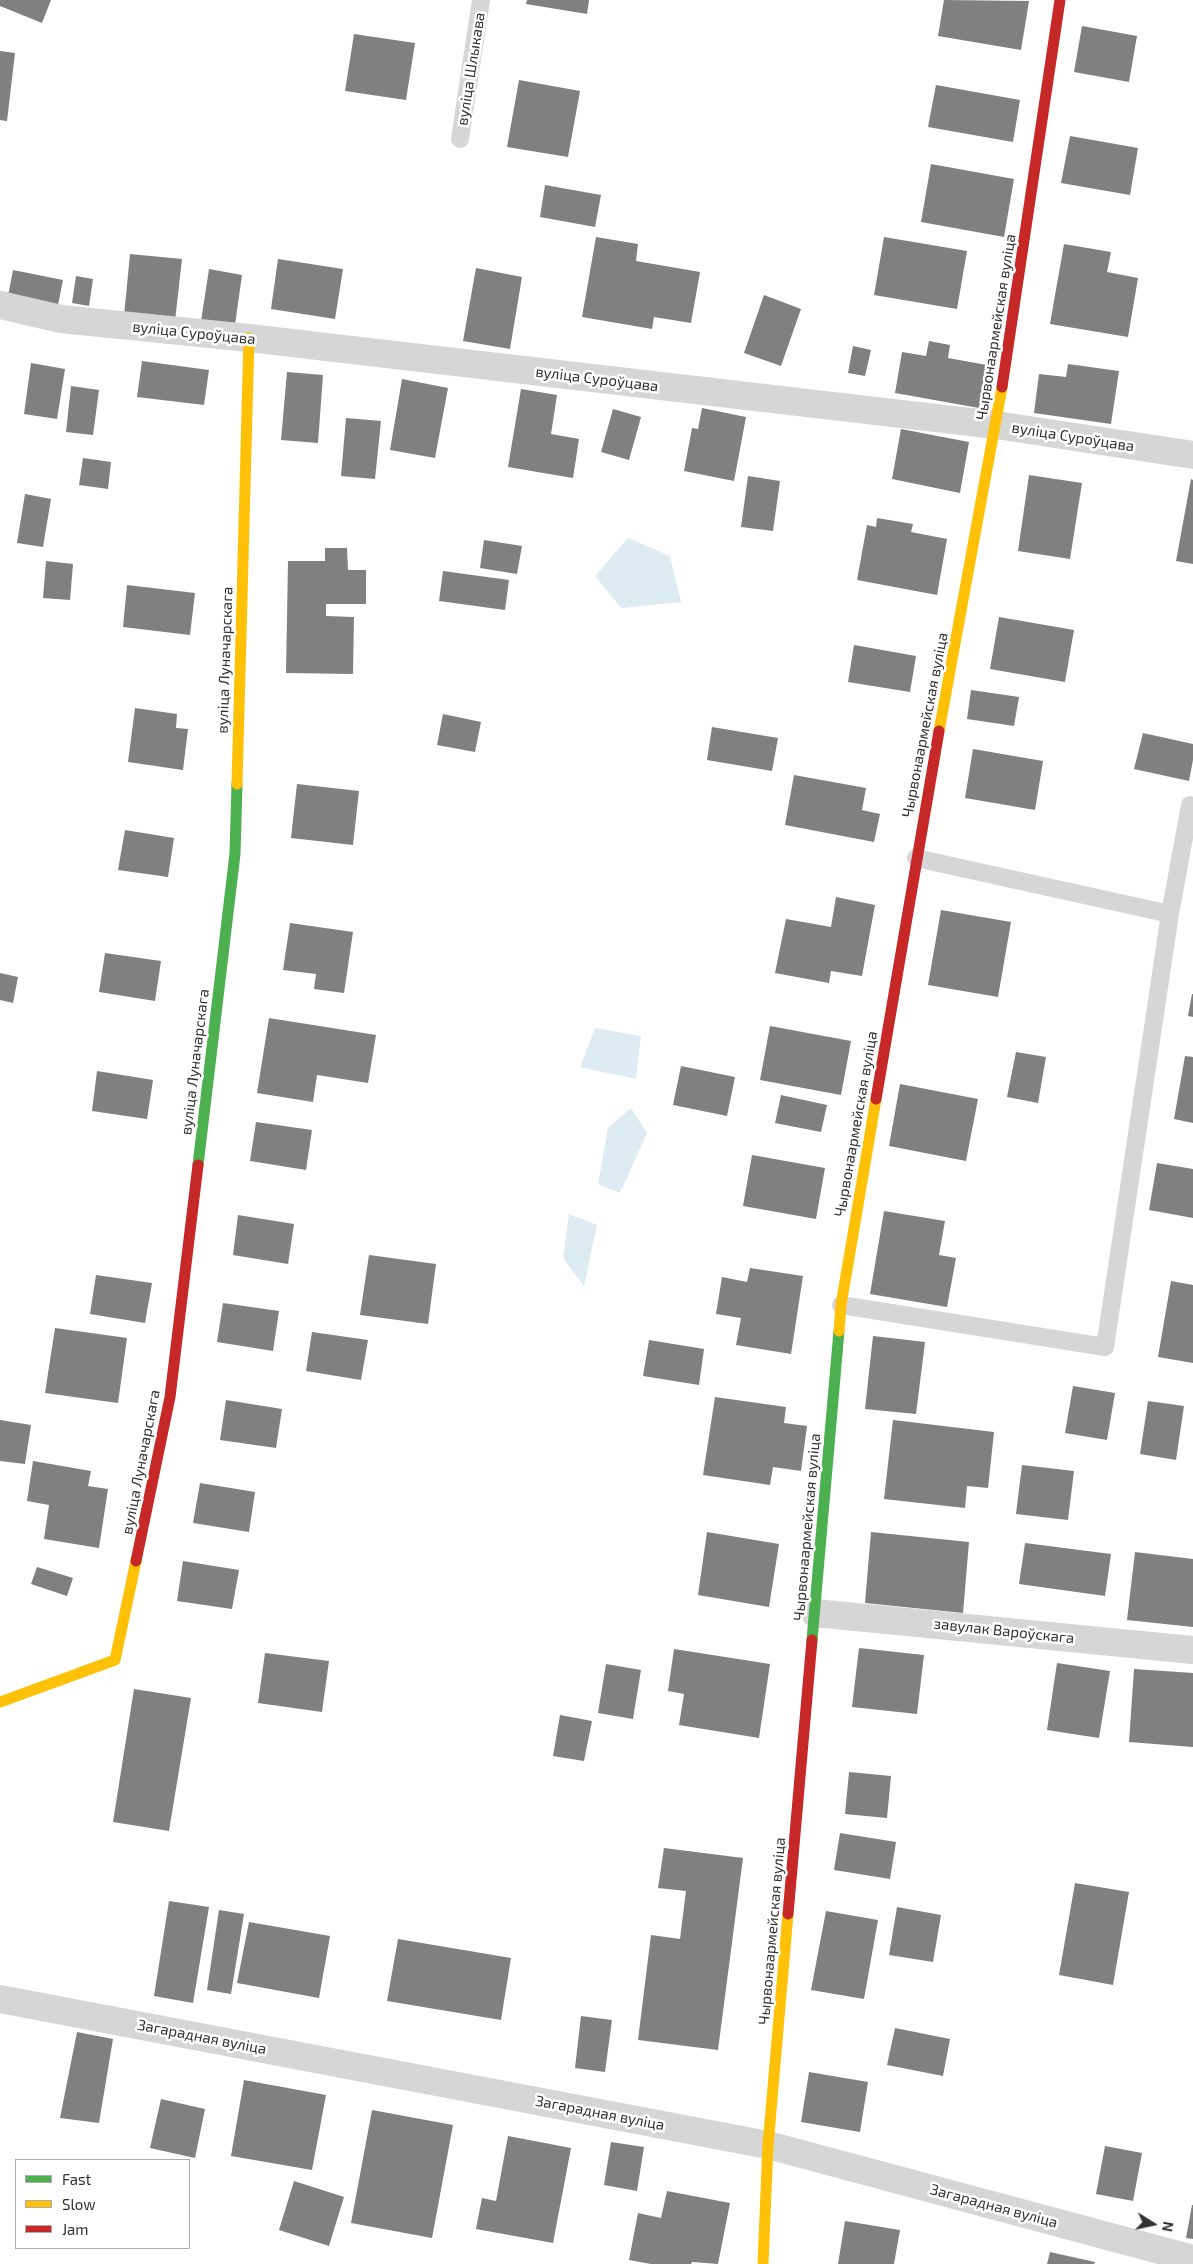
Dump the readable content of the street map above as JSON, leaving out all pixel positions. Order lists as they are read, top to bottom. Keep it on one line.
{"streets":{"street":["Чырвонаармейская вуліца","вуліца Суроўцава","вуліца Луначарскага","завулак Вароўскага","Загарадная вуліца"],"lane":["вуліца Шлыкава"]},"crossings":[["Чырвонаармейская вуліца","вуліца Суроўцава"],["Чырвонаармейская вуліца","завулак Вароўскага"],["Чырвонаармейская вуліца","Загарадная вуліца"],["вуліца Суроўцава","вуліца Луначарскага"]],"legend":["Fast","Slow","Jam"],"north":"right"}
